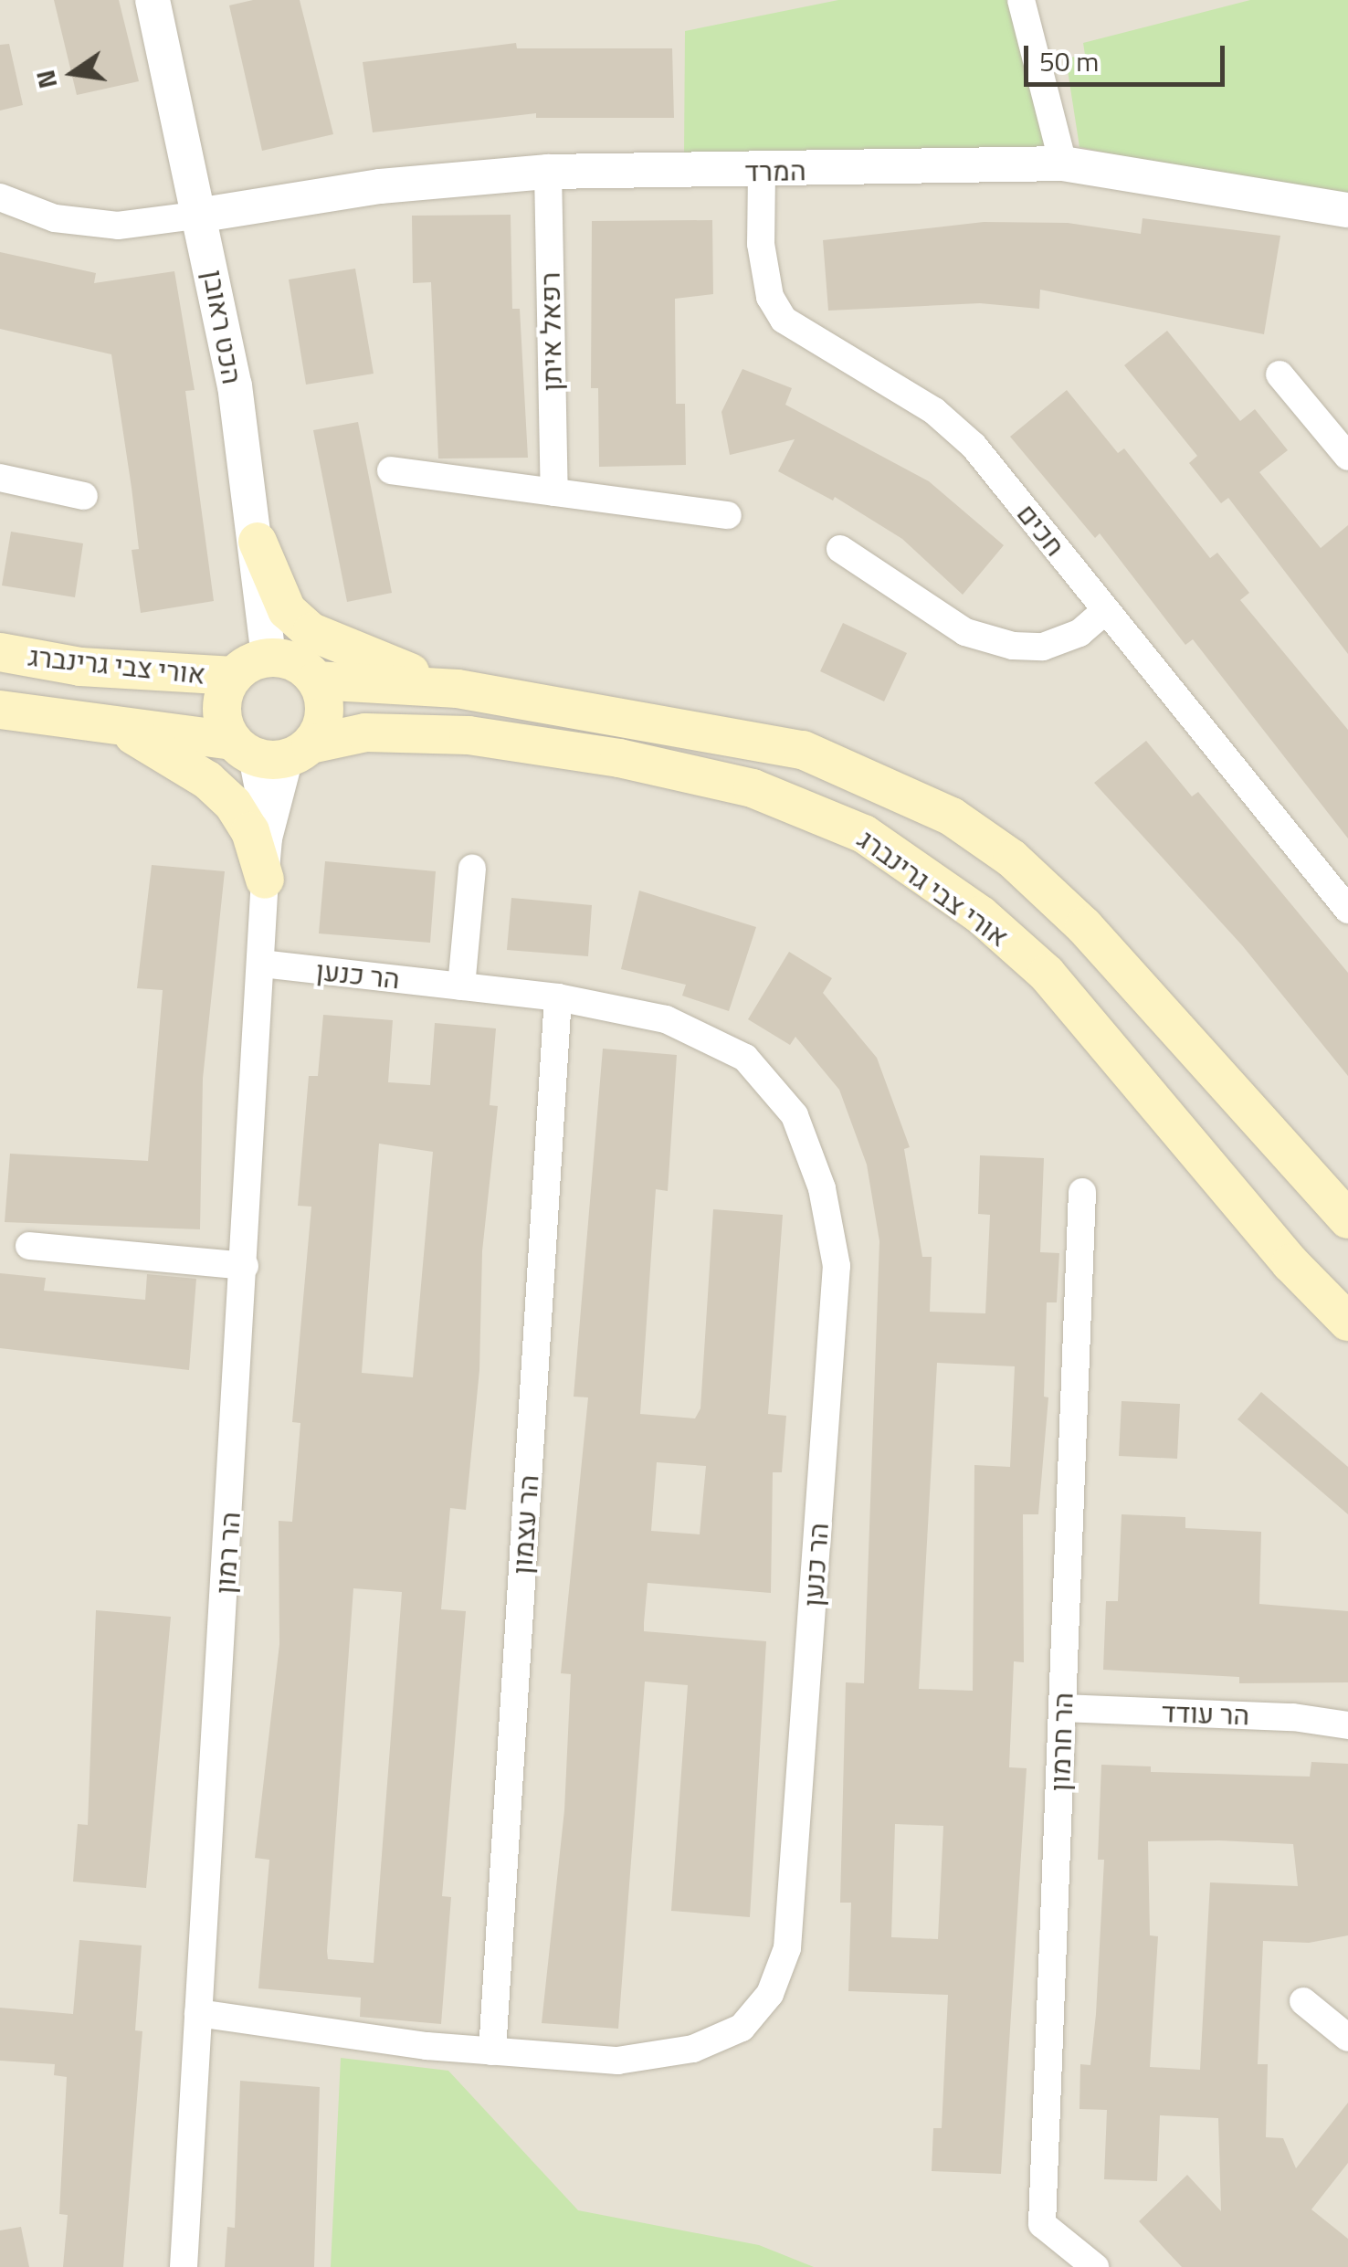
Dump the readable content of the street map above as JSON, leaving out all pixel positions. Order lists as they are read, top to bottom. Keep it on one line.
{"streets":{"main road":["אורי צבי גרינברג"],"street":["המרד","הכט ראובן","רפאל איתן","חכים","הר כנען","הר עצמון","הר רמון","הר עודד","הר חרמון"]},"crossings":[["המרד","הכט ראובן"],["המרד","רפאל איתן"],["המרד","חכים"],["הכט ראובן","אורי צבי גרינברג"],["הכט ראובן","הר רמון"],["אורי צבי גרינברג","הר רמון"],["הר כנען","הר עצמון"],["הר כנען","הר רמון"],["הר עודד","הר חרמון"]],"scale_bar":"50 m","north":"left"}
